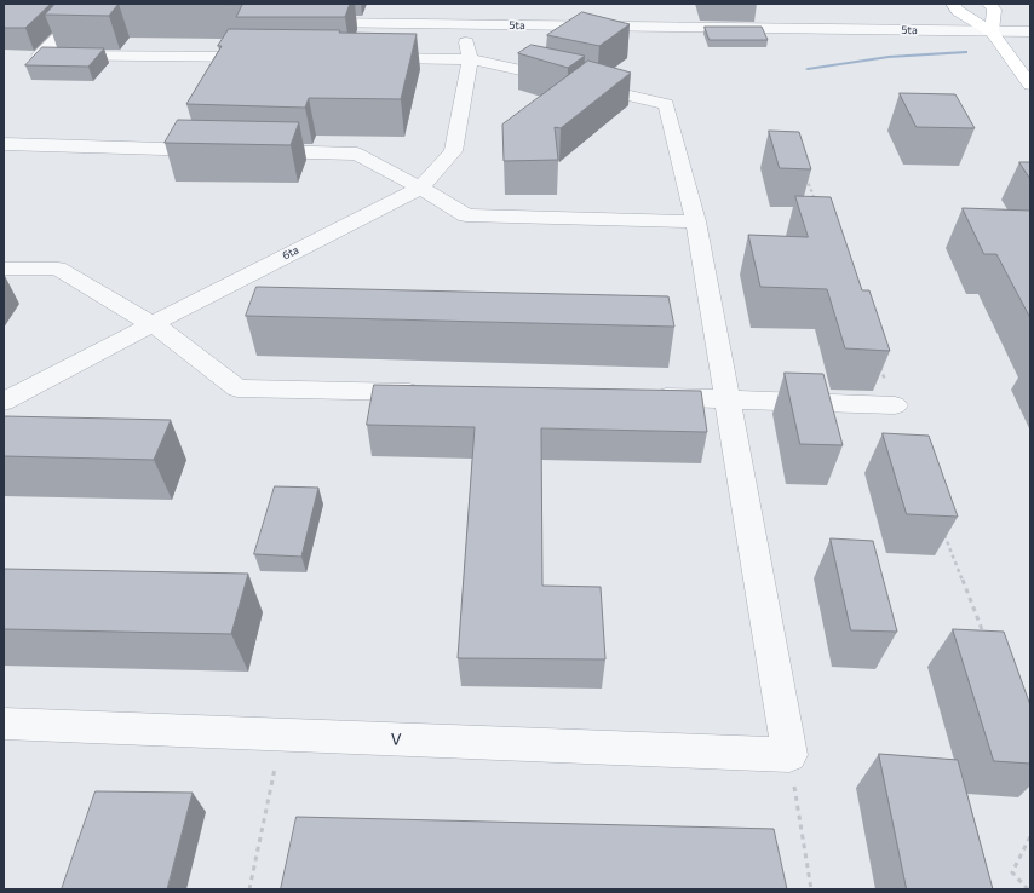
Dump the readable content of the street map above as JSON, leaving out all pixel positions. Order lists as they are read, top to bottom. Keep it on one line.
{"streets":{"street":["5ta","6ta","V"]},"crossings":[["5ta","6ta"]]}
